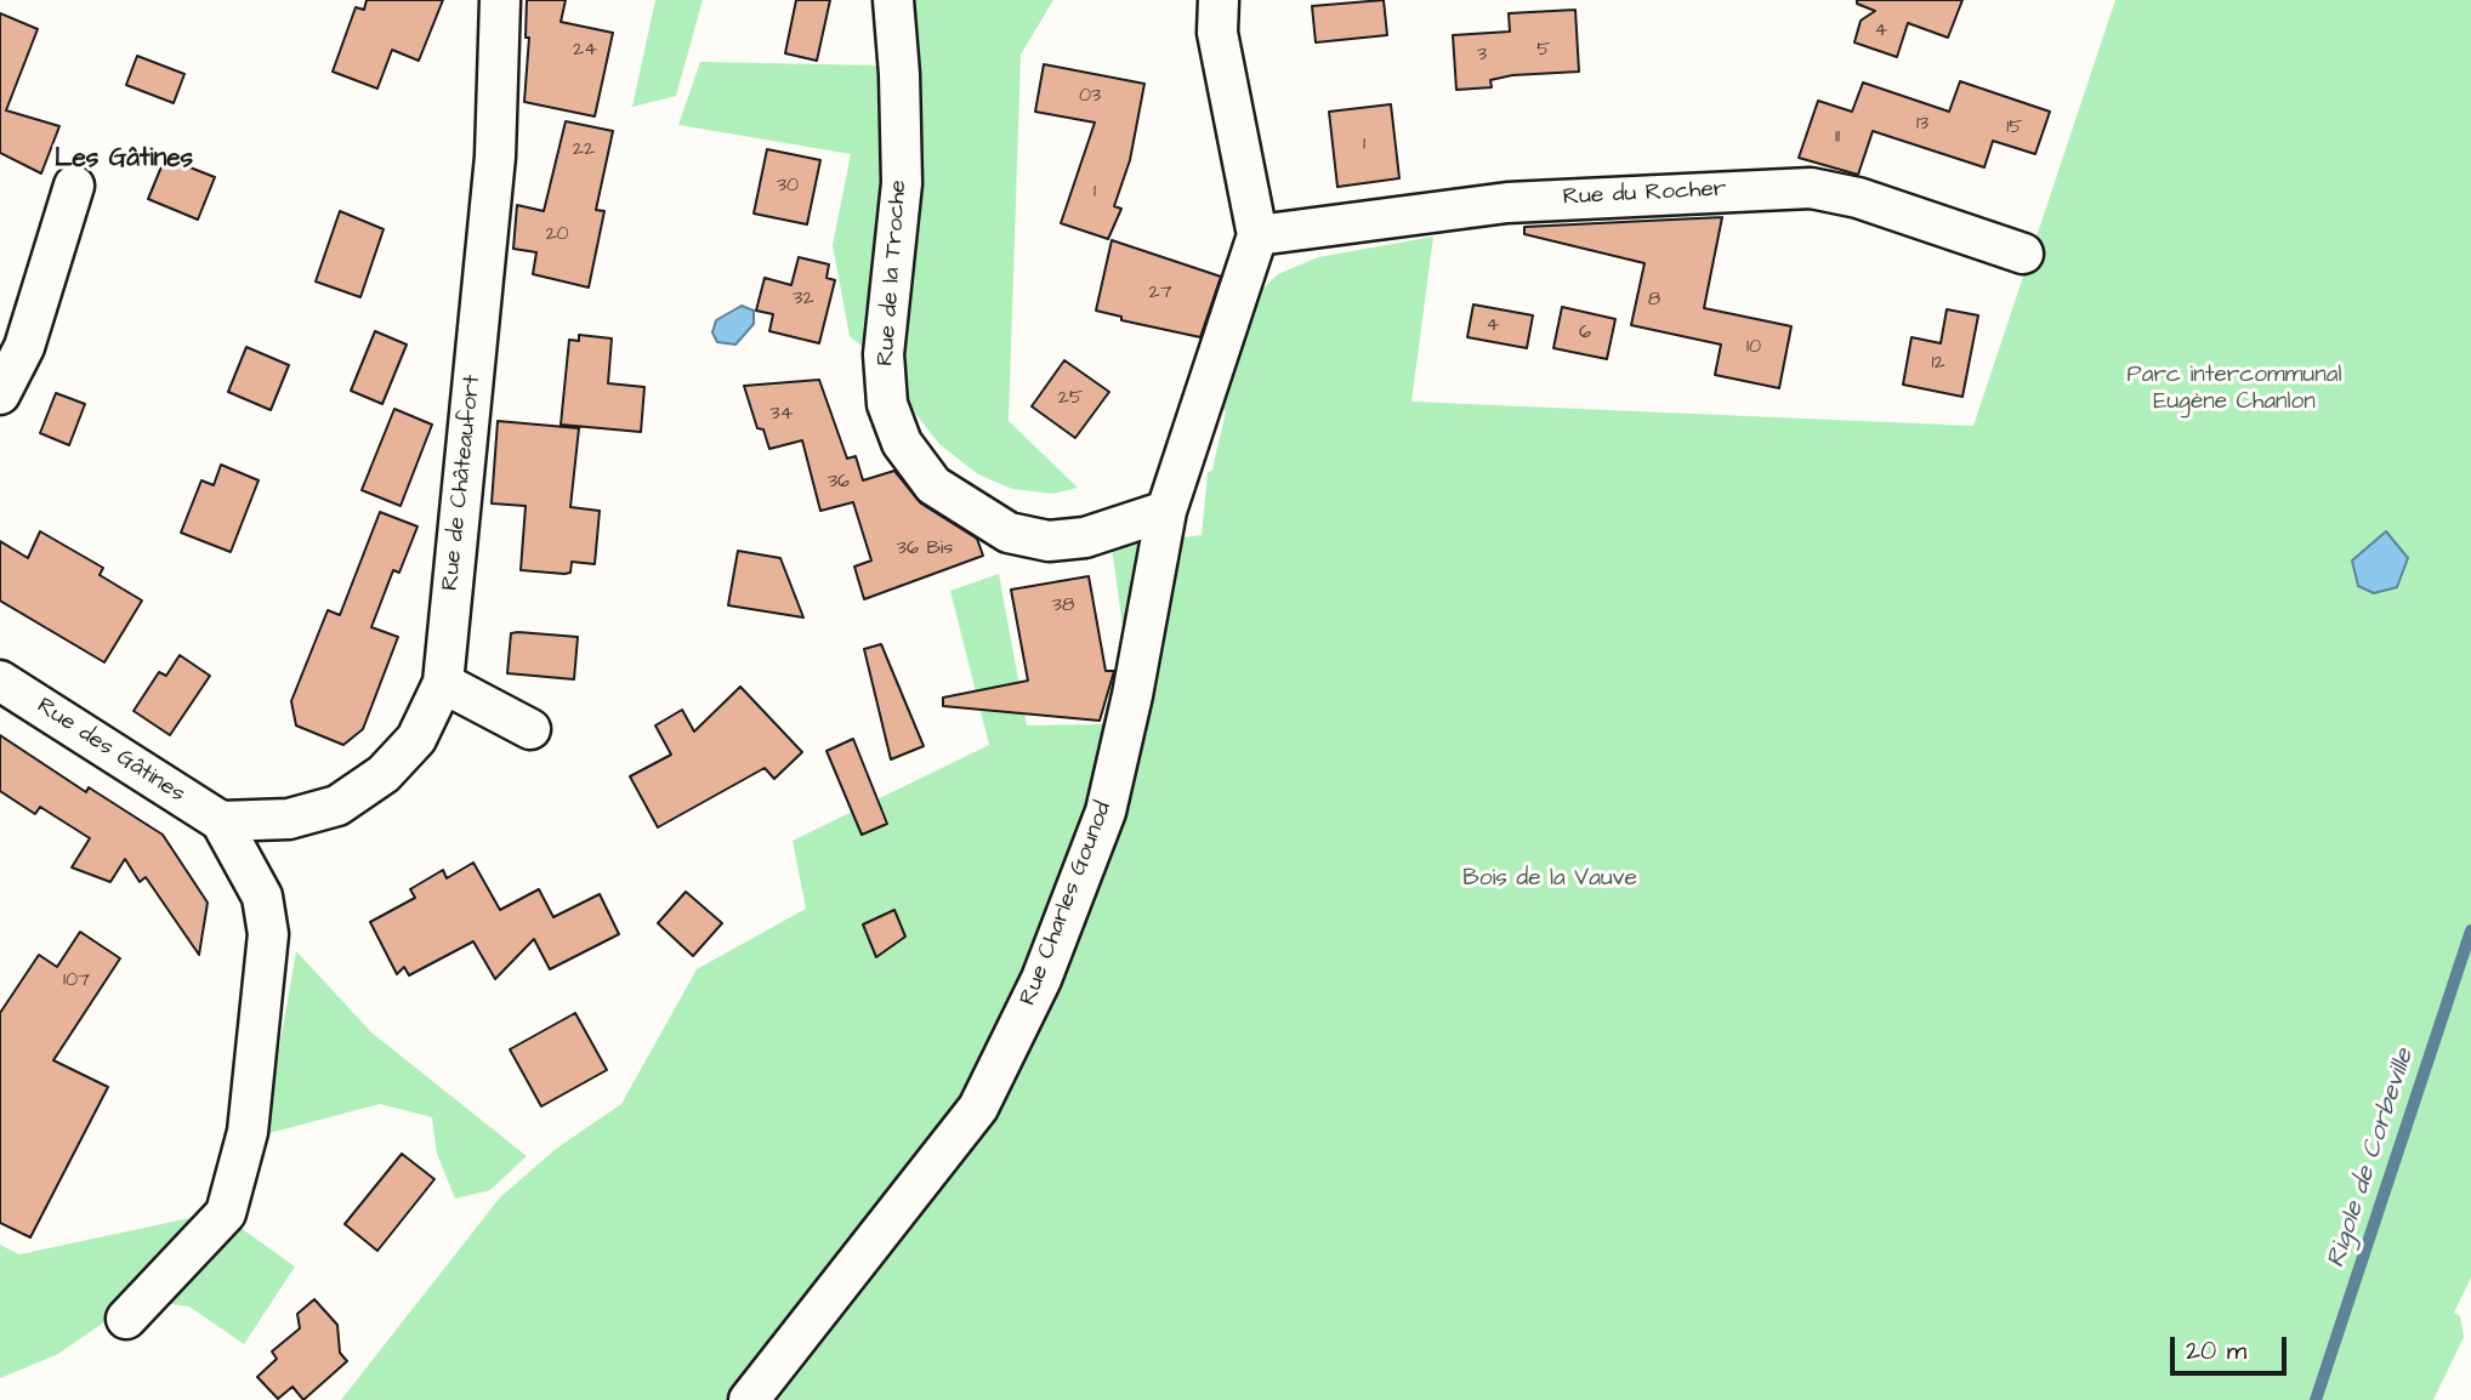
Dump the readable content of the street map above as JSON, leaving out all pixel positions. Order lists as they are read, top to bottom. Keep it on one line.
{"streets":{"street":["Rue du Rocher","Rue de la Troche","Rue de Châteaufort","Rue des Gâtines","Rue Charles Gounod"]},"crossings":[["Rue du Rocher","Rue Charles Gounod"],["Rue de la Troche","Rue Charles Gounod"],["Rue de Châteaufort","Rue des Gâtines"]],"districts":["Les Gâtines"],"water":["Rigole de Corbeville"],"parks":["Parc intercommunal Eugène Chanlon","Bois de la Vauve"],"house_numbers":["4","24","5","3","03","13","15","11","1","22","30","1","20","27","32","8","4","6","10","12","25","34","36","36 Bis","38","107"],"scale_bar":"20 m"}
